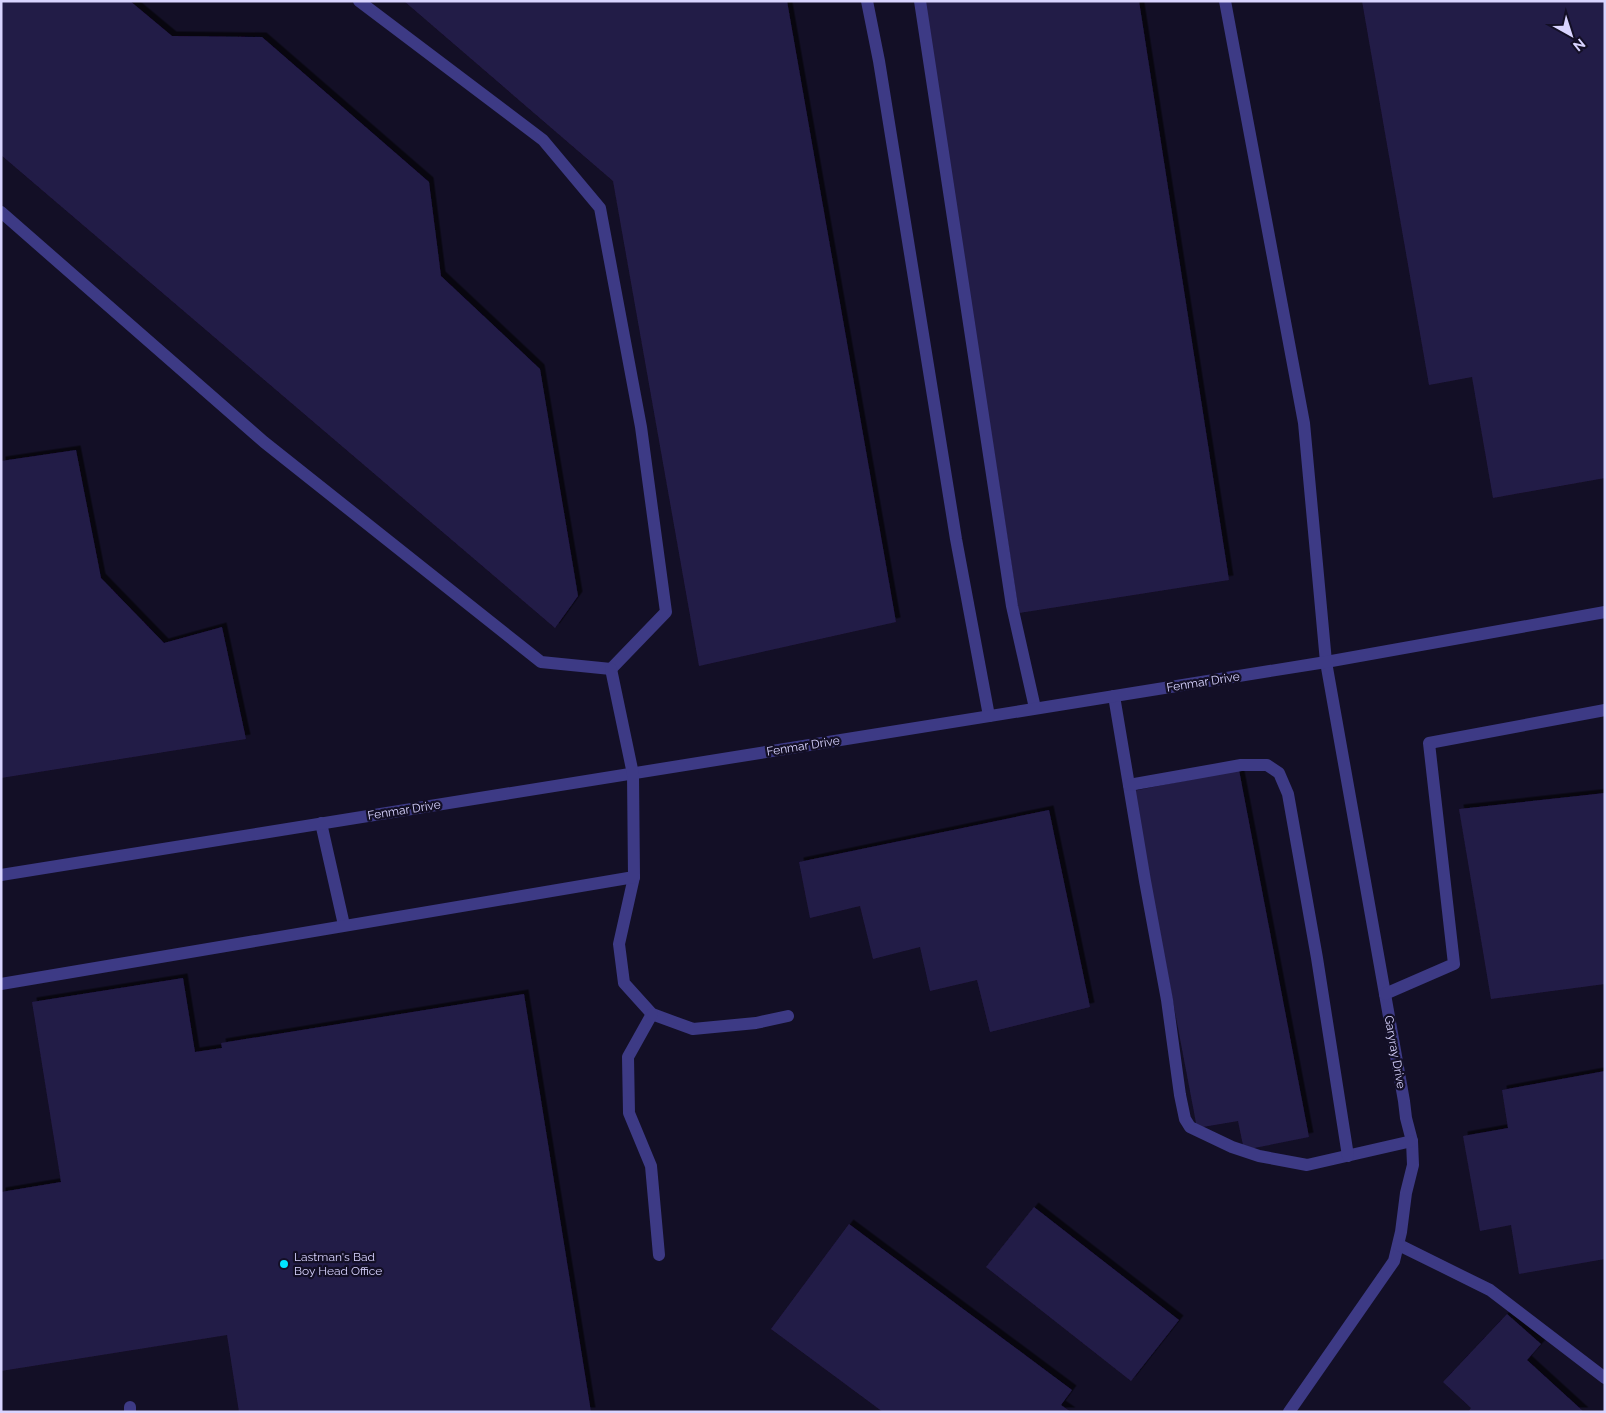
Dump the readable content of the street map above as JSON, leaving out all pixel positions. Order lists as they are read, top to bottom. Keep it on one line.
{"streets":{"street":["Fenmar Drive","Garyray Drive"]},"crossings":[["Fenmar Drive","Garyray Drive"]],"places":["Lastman's Bad Boy Head Office"],"north":"bottom right"}
